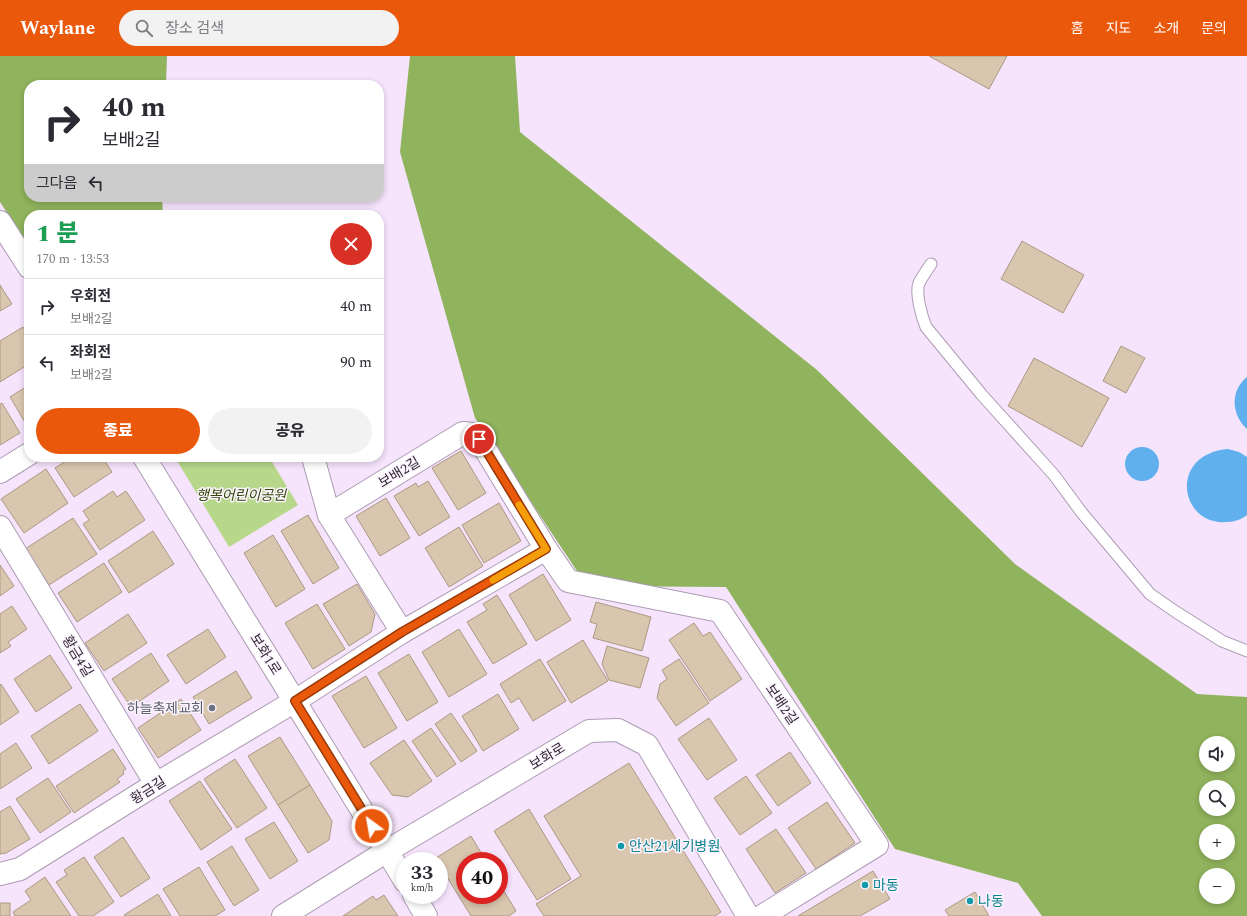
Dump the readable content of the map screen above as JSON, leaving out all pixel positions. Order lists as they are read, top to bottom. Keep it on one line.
{"streets":{"street":["보배2길","보화1로","황금4길","보화로","황금길"]},"crossings":[["보화1로","보화로"],["보화1로","황금길"],["황금4길","황금길"]],"parks":["행복어린이공원"],"places":["하늘축제교회","안산21세기병원","마동","나동"],"page":{"header":"Waylane","search":"장소 검색","nav":["홈","지도","소개","문의"],"turn":["40 m","보배2길"],"then":"그다음","heading":["1 분","170 m · 13:53"],"list":[{"name":"우회전","note":"보배2길","value":"40 m"},{"name":"좌회전","note":"보배2길","value":"90 m"}],"buttons":["종료","공유"],"map_buttons":["+","−"],"speed":"33 km/h","limit":"40"}}
